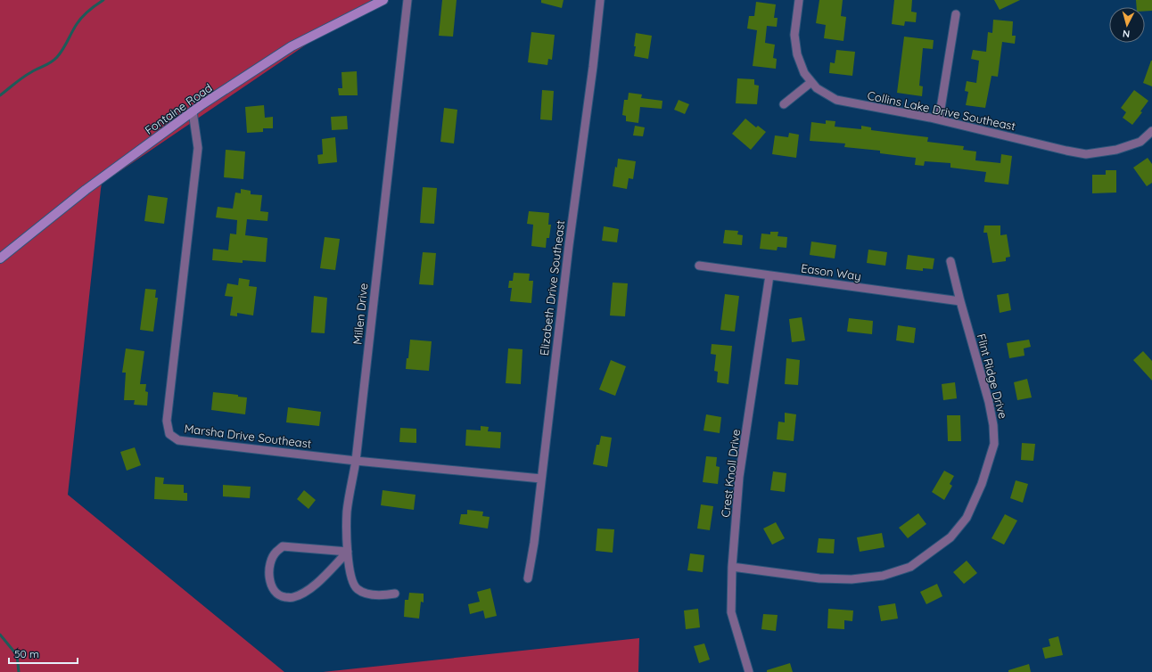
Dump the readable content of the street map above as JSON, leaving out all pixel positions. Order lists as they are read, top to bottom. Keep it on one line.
{"streets":{"main road":["Fontaine Road"],"street":["Collins Lake Drive Southeast","Eason Way","Elizabeth Drive Southeast","Millen Drive","Flint Ridge Drive","Marsha Drive Southeast","Crest Knoll Drive"]},"crossings":[["Fontaine Road","Marsha Drive Southeast"],["Eason Way","Flint Ridge Drive"],["Eason Way","Crest Knoll Drive"],["Elizabeth Drive Southeast","Marsha Drive Southeast"],["Millen Drive","Marsha Drive Southeast"],["Flint Ridge Drive","Crest Knoll Drive"]],"scale_bar":"50 m","north":"bottom"}
